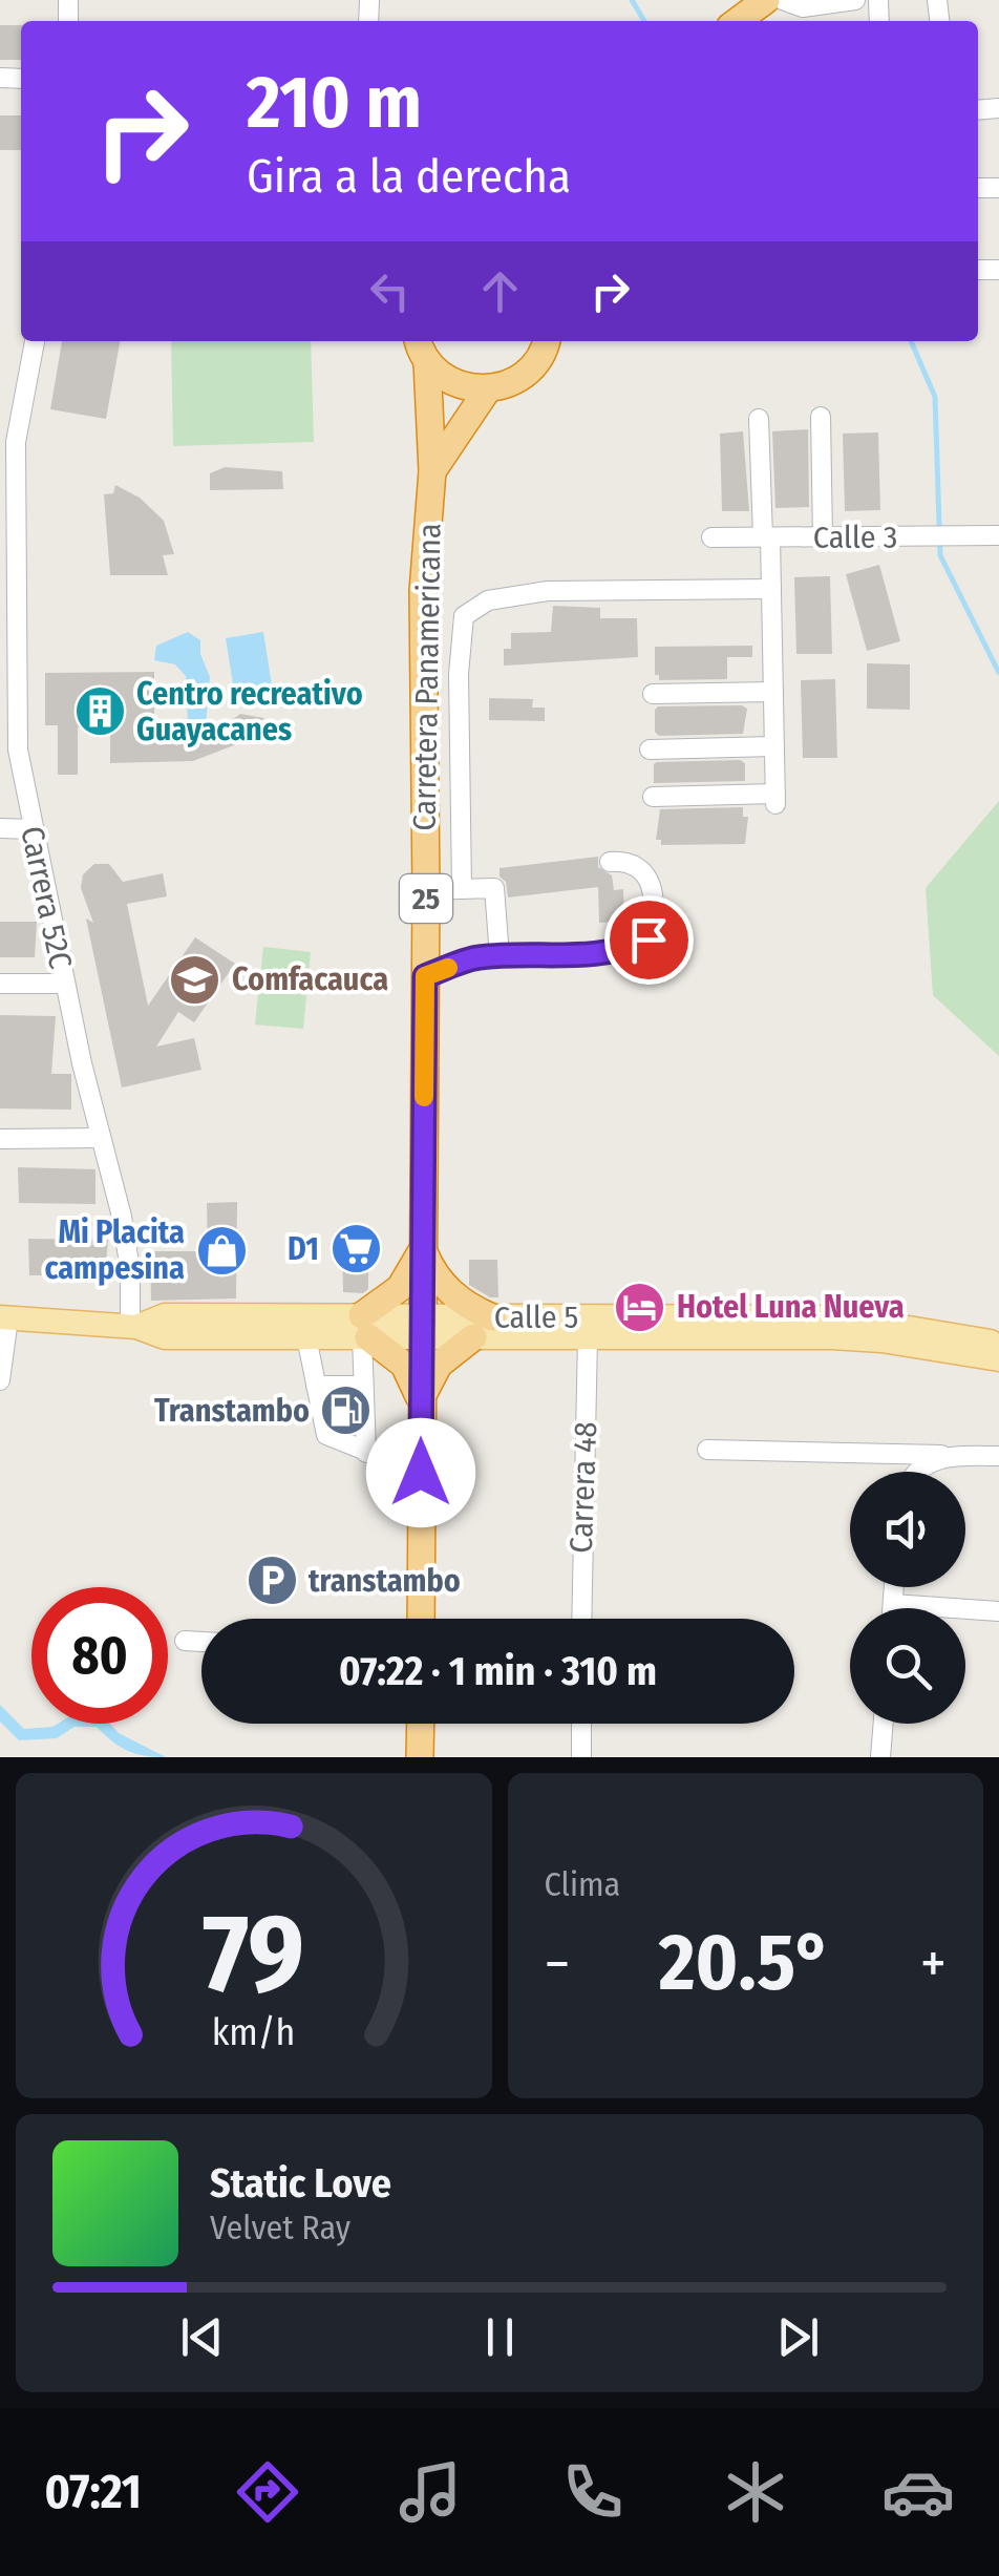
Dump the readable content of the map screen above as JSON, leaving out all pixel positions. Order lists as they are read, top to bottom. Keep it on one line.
{"streets":{"highway":["Carretera Panamericana","25"],"main road":["Calle 5"],"street":["Calle 3","Carrera 52C","Carrera 48"]},"crossings":[["Carretera Panamericana","Calle 5"],["Carrera 52C","Calle 5"],["Calle 5","Carrera 48"]],"places":{"building":["Centro recreativo Guayacanes"],"school or university":["Comfacauca"],"supermarket":["D1"],"shop":["Mi Placita campesina"],"hotel":["Hotel Luna Nueva"],"fuel station":["Transtambo"],"parking":["transtambo"]},"page":{"turn":["210 m","Gira a la derecha"],"limit":"80","trip":"07:22 · 1 min · 310 m","tile":"Clima","heat":["−","20.5°","+"],"song":["Static Love","Velvet Ray"],"tabs":"07:21","gauge":["79","km/h"]}}
